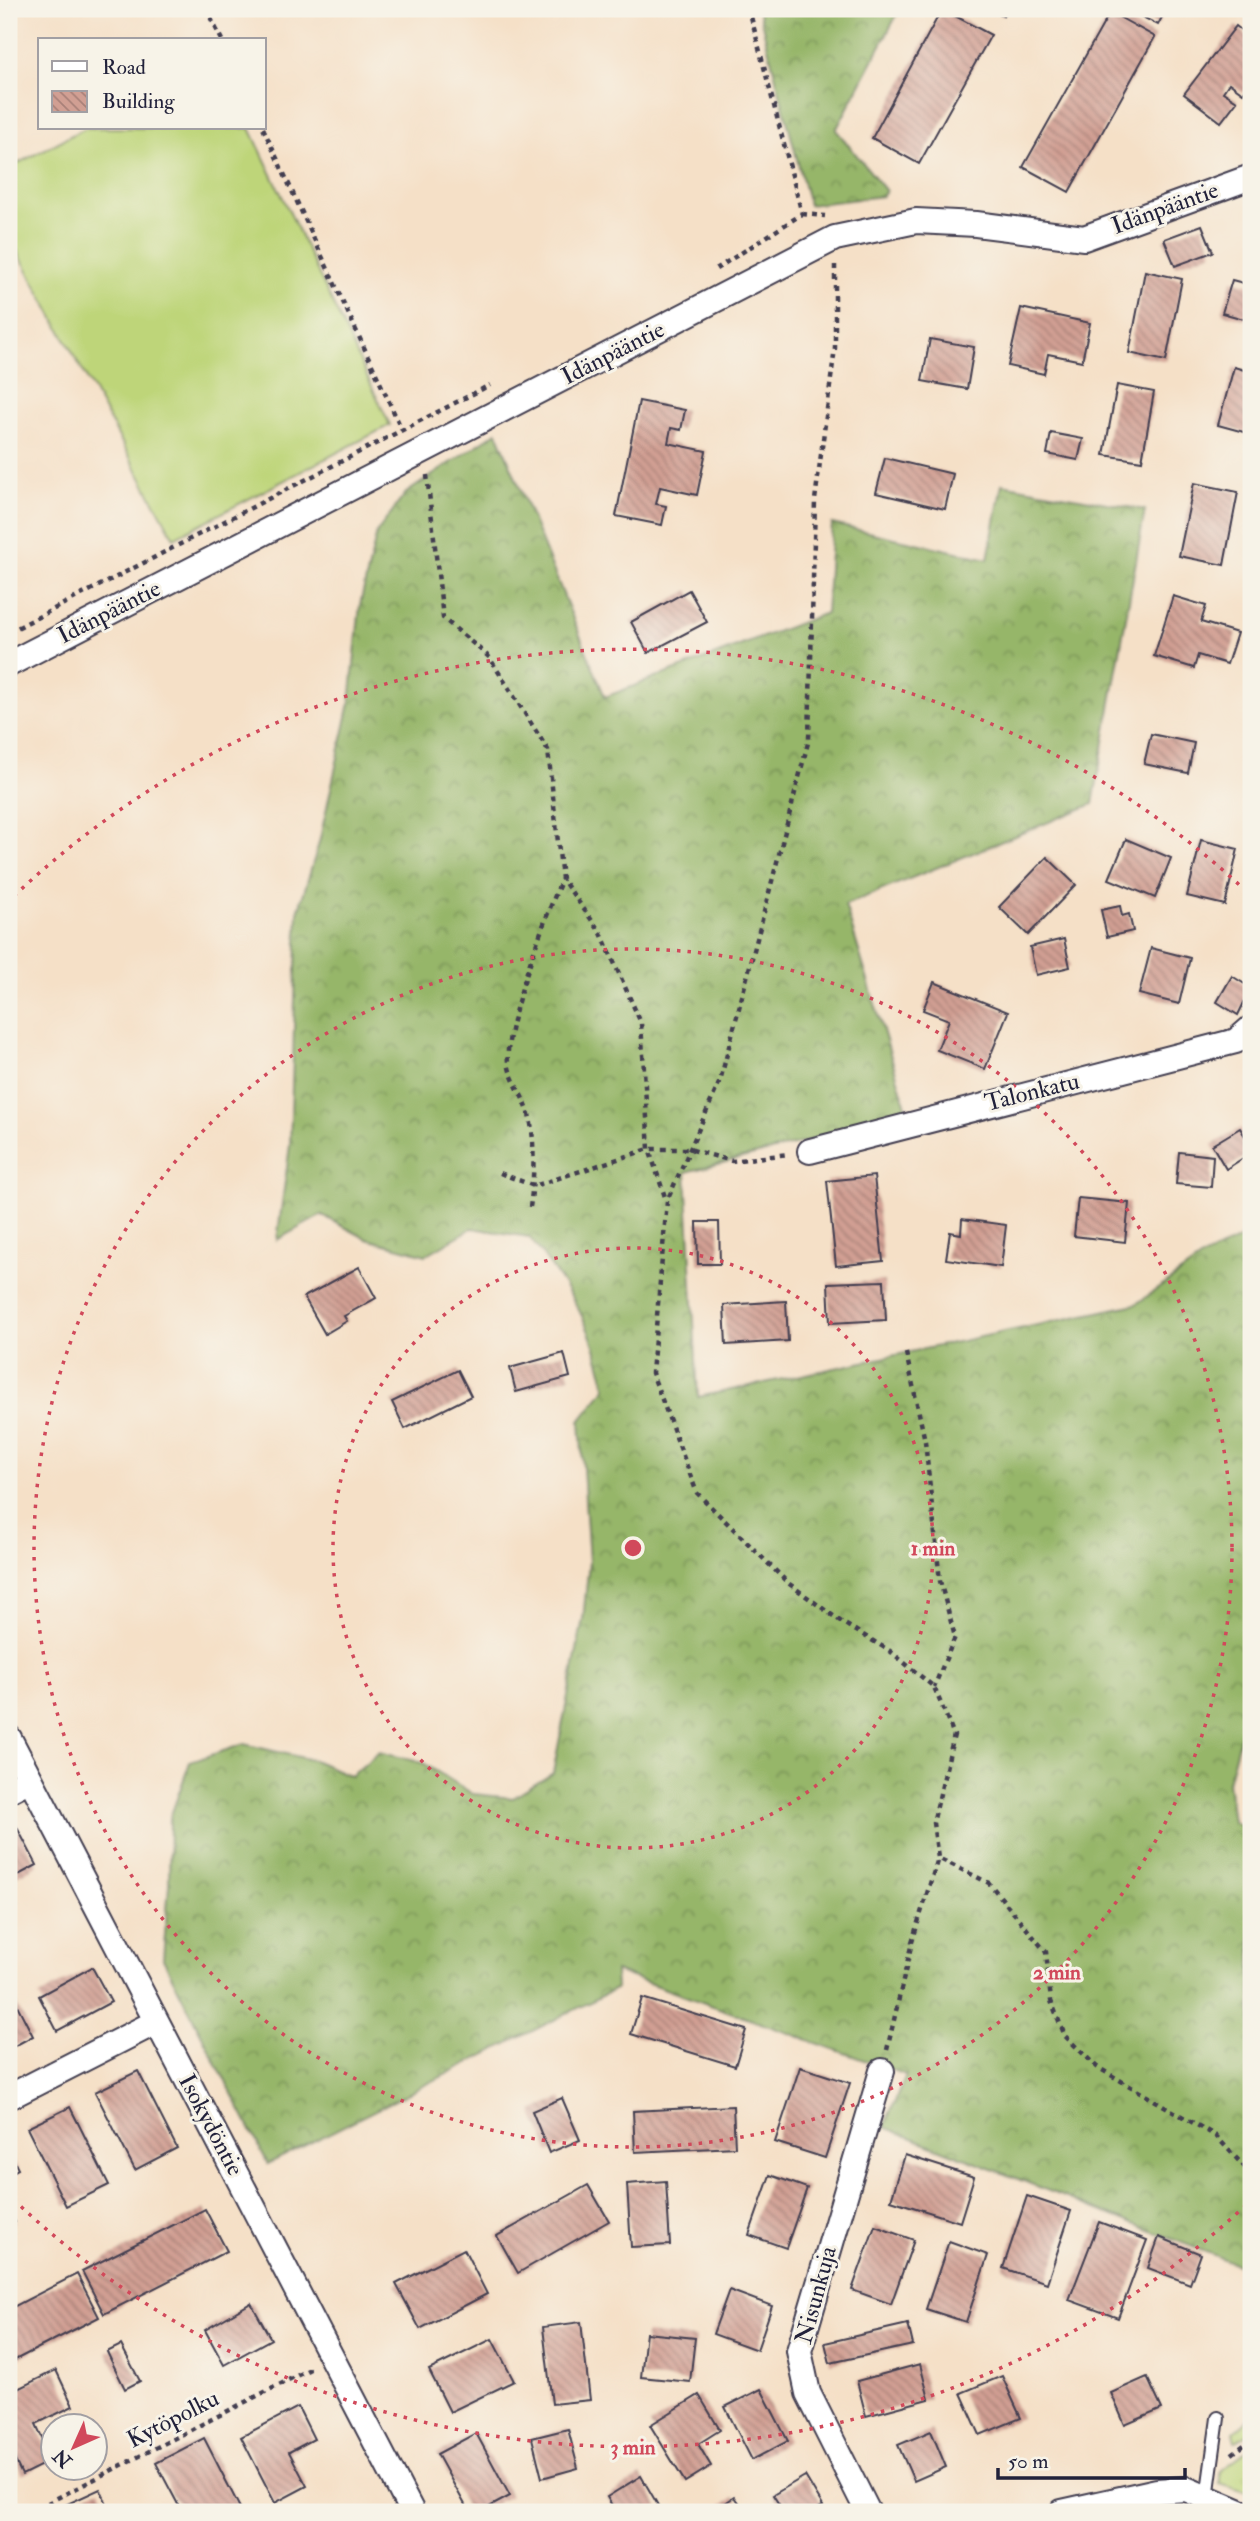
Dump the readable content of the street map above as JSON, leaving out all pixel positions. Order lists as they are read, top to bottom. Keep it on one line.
{"streets":{"street":["Idänpääntie","Talonkatu","Isokydöntie","Nisunkuja"],"path":["Kytöpolku"]},"crossings":[["Isokydöntie","Kytöpolku"]],"legend":["Road","Building"],"scale_bar":"50 m","north":"bottom left","rings":["1 min","2 min","3 min"]}
